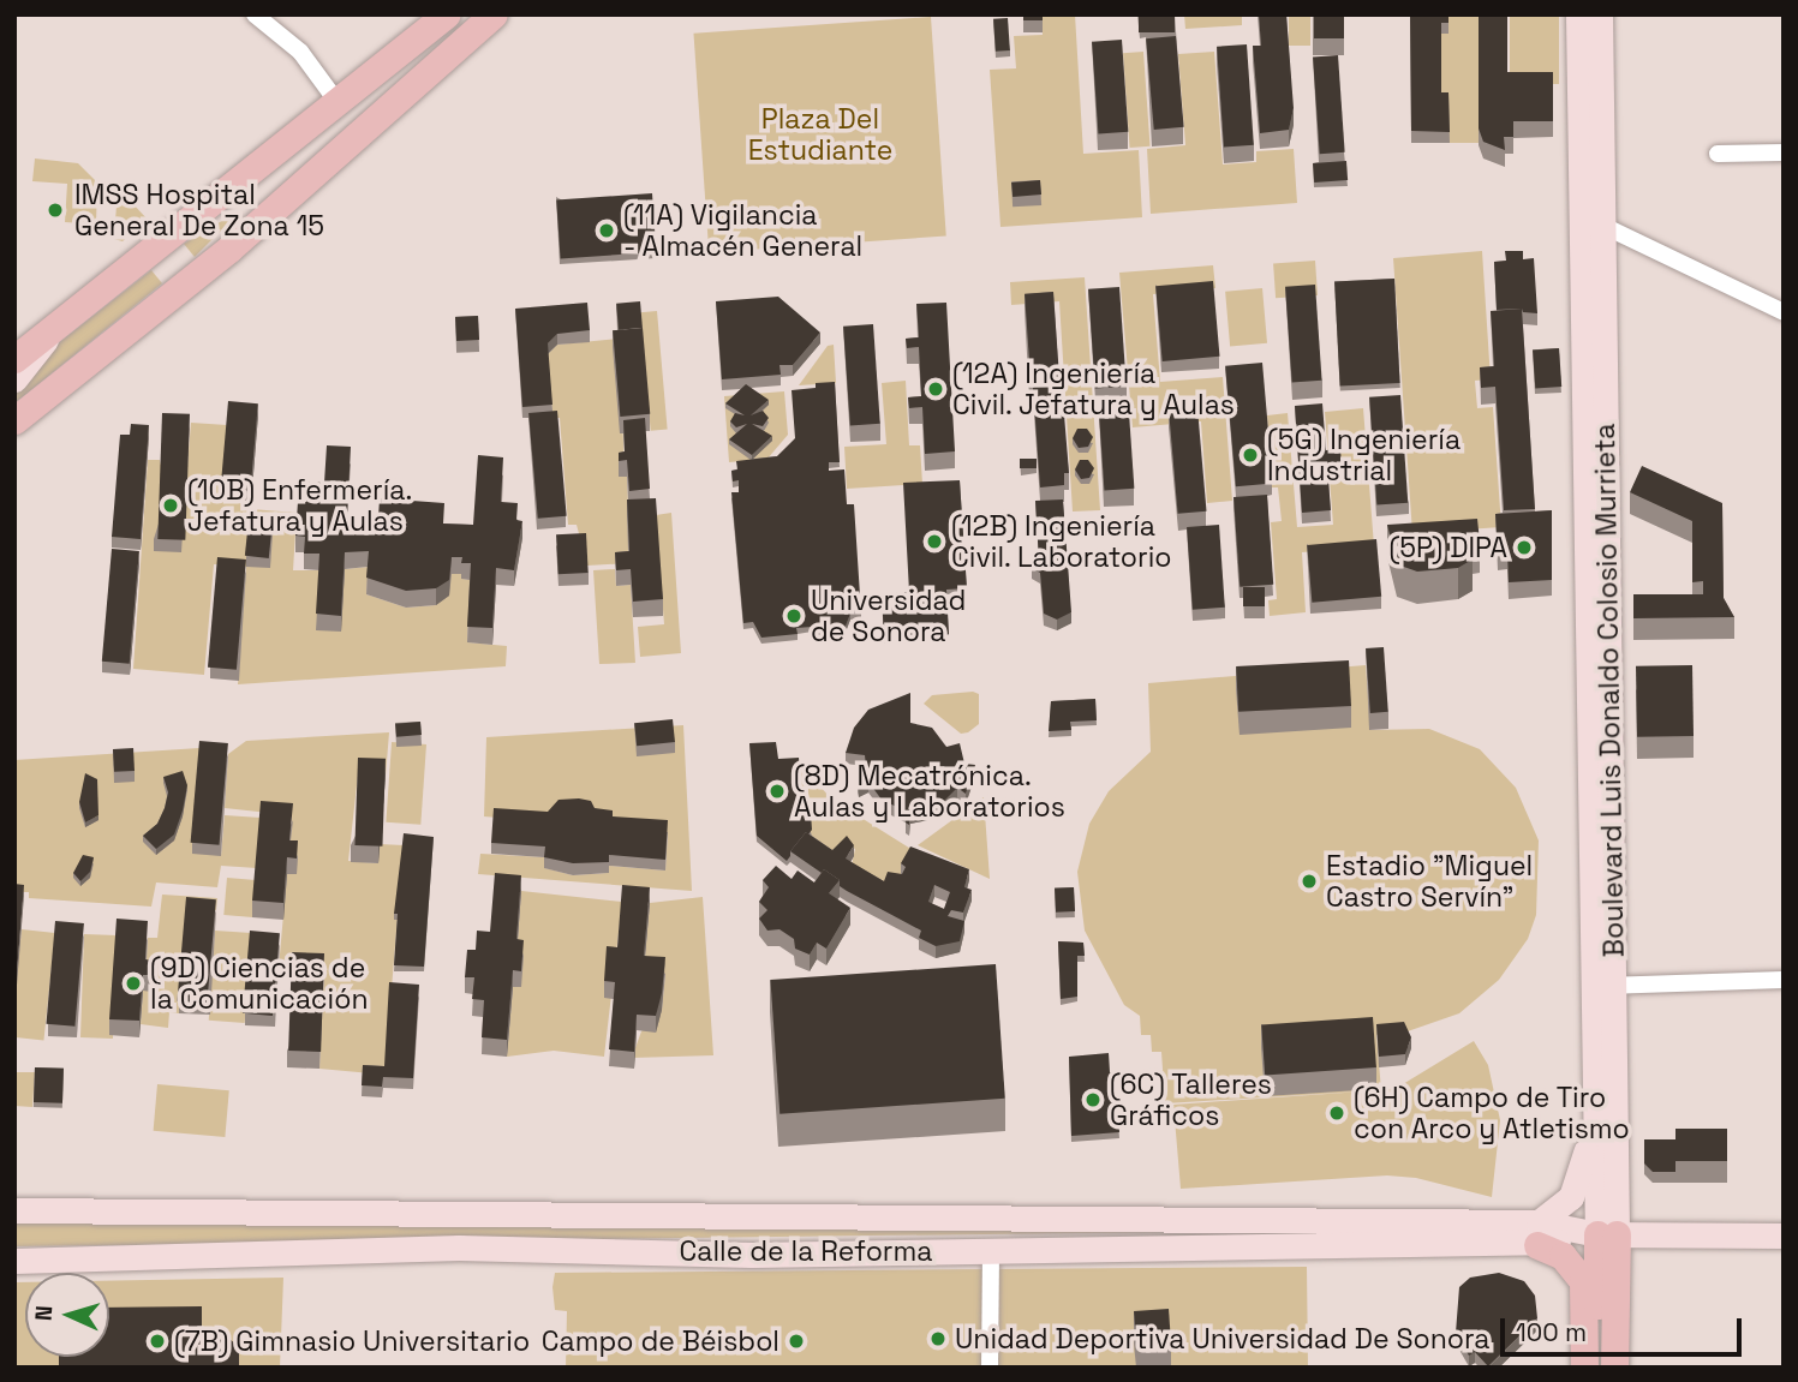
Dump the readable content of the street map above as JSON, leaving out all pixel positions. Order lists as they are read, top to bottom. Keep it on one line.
{"streets":{"main road":["Boulevard Luis Donaldo Colosio Murrieta","Calle de la Reforma"]},"crossings":[["Boulevard Luis Donaldo Colosio Murrieta","Calle de la Reforma"]],"parks":["Plaza Del Estudiante"],"places":["IMSS Hospital General De Zona 15","(11A) Vigilancia - Almacén General","(12A) Ingeniería Civil. Jefatura y Aulas","(5G) Ingeniería Industrial","(10B) Enfermería. Jefatura y Aulas","(12B) Ingeniería Civil. Laboratorio","(5P) DIPA","Universidad de Sonora","(8D) Mecatrónica. Aulas y Laboratorios","Estadio \"Miguel Castro Servín\"","(9D) Ciencias de la Comunicación","(6C) Talleres Gráficos","(6H) Campo de Tiro con Arco y Atletismo","Unidad Deportiva Universidad De Sonora","(7B) Gimnasio Universitario","Campo de Béisbol"],"scale_bar":"100 m","north":"left"}
